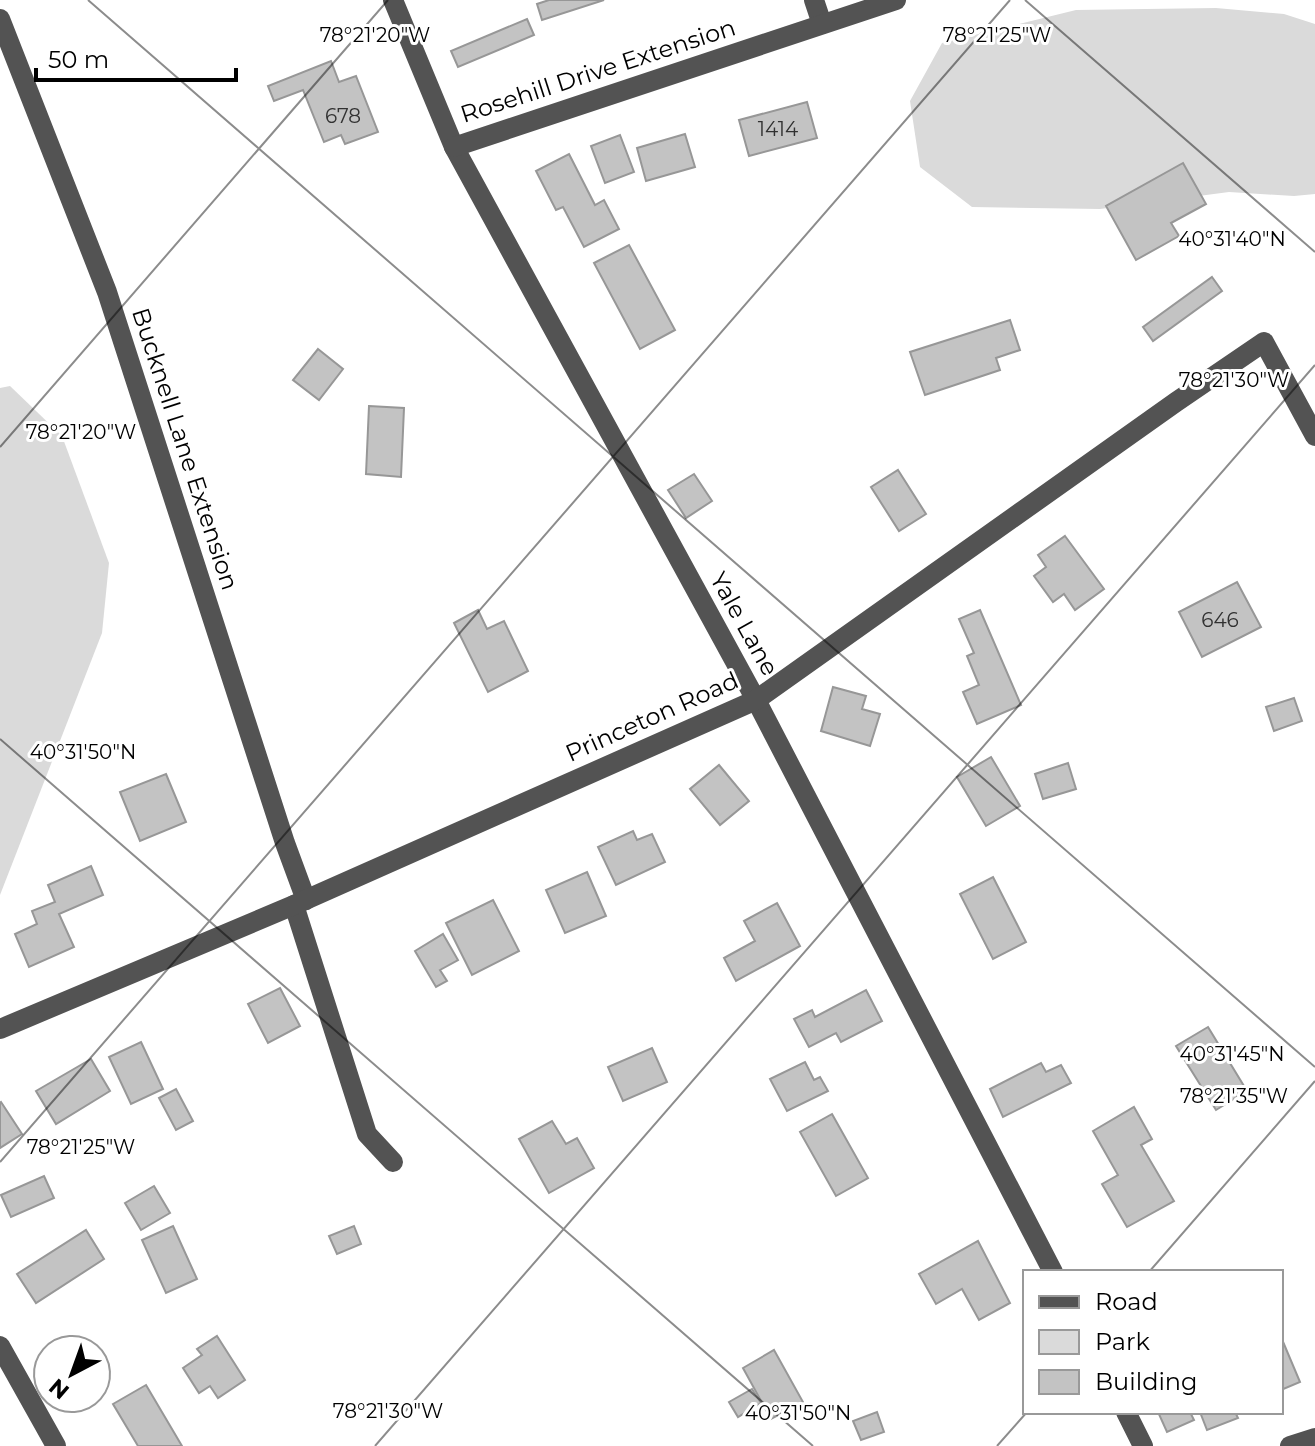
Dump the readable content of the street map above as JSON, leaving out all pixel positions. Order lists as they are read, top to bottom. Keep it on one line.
{"streets":{"street":["Rosehill Drive Extension","Bucknell Lane Extension","Yale Lane","Princeton Road"]},"crossings":[["Rosehill Drive Extension","Yale Lane"],["Bucknell Lane Extension","Princeton Road"],["Yale Lane","Princeton Road"]],"house_numbers":["678","1414","646"],"legend":["Road","Park","Building"],"scale_bar":"50 m","north":"bottom left","coordinates":["78°21'20\"W","78°21'25\"W","40°31'40\"N","78°21'30\"W","40°31'50\"N","40°31'45\"N","78°21'35\"W"]}
